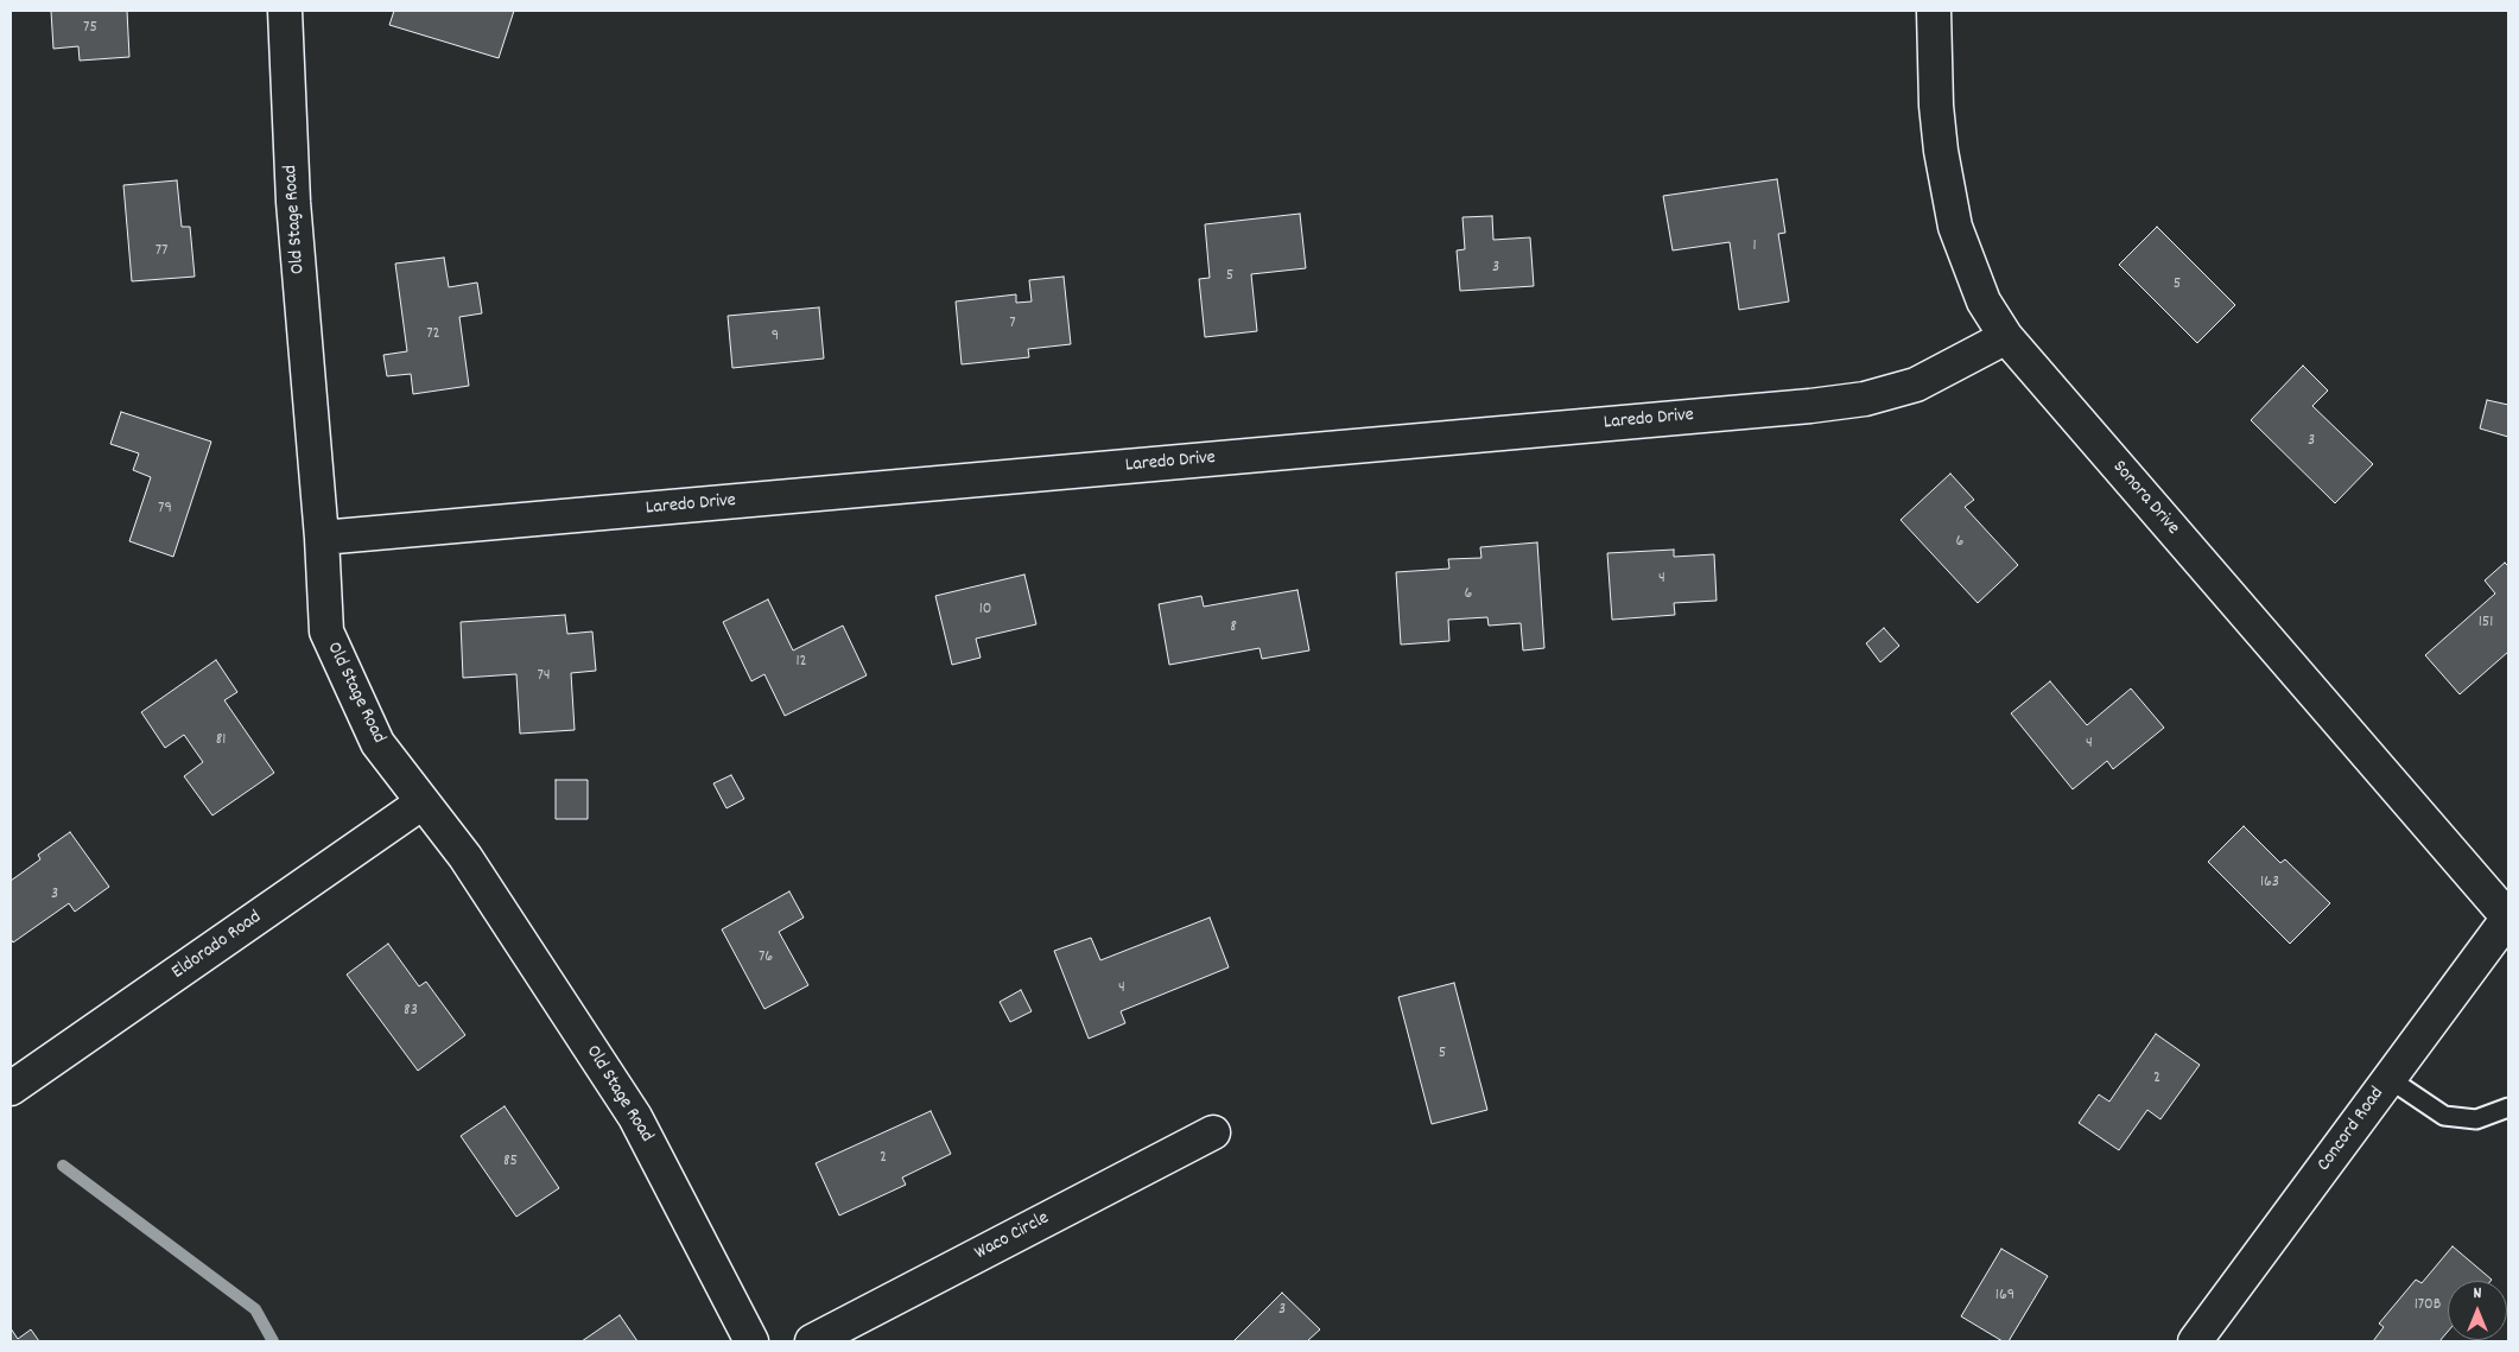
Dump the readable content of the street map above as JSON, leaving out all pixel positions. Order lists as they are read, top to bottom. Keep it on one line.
{"streets":{"street":["Old Stage Road","Laredo Drive","Sonora Drive","Eldorado Road","Concord Road","Waco Circle"]},"crossings":[["Old Stage Road","Laredo Drive"],["Old Stage Road","Eldorado Road"],["Laredo Drive","Sonora Drive"],["Sonora Drive","Concord Road"]],"house_numbers":["75","1","77","3","5","5","7","72","9","3","79","6","4","6","10","151","8","12","74","81","4","163","3","76","4","83","5","2","2","85","169","170B","3"],"north":"top"}
